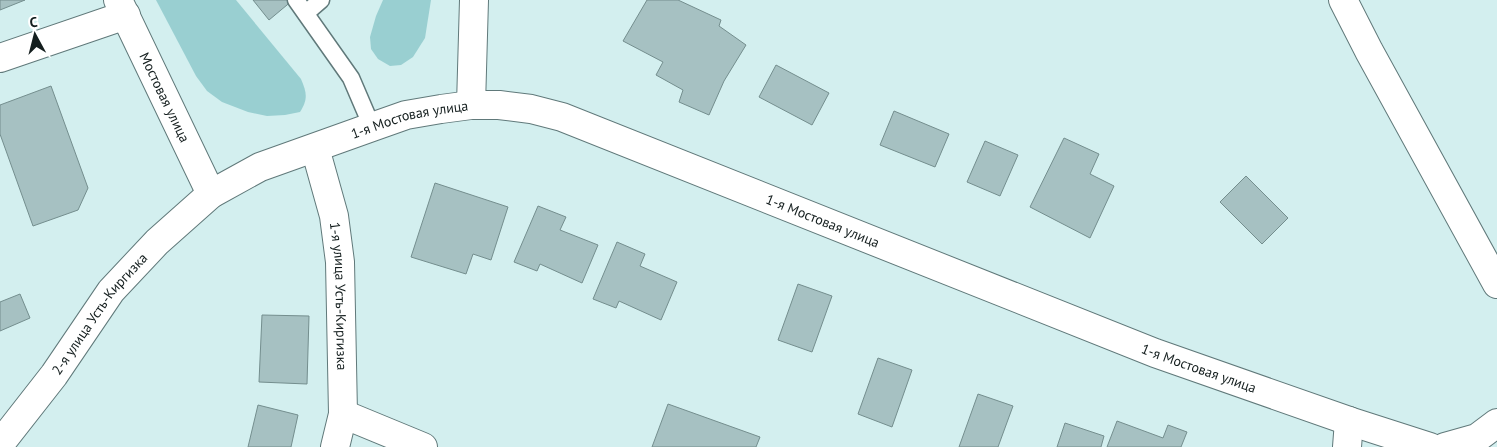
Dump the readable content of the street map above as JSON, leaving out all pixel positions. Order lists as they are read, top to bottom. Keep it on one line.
{"streets":{"main road":["Мостовая улица","1-я Мостовая улица","1-я улица Усть-Киргизка","2-я улица Усть-Киргизка"]},"crossings":[["Мостовая улица","1-я Мостовая улица"],["Мостовая улица","2-я улица Усть-Киргизка"],["1-я Мостовая улица","1-я улица Усть-Киргизка"],["1-я Мостовая улица","2-я улица Усть-Киргизка"]],"north":"top"}
